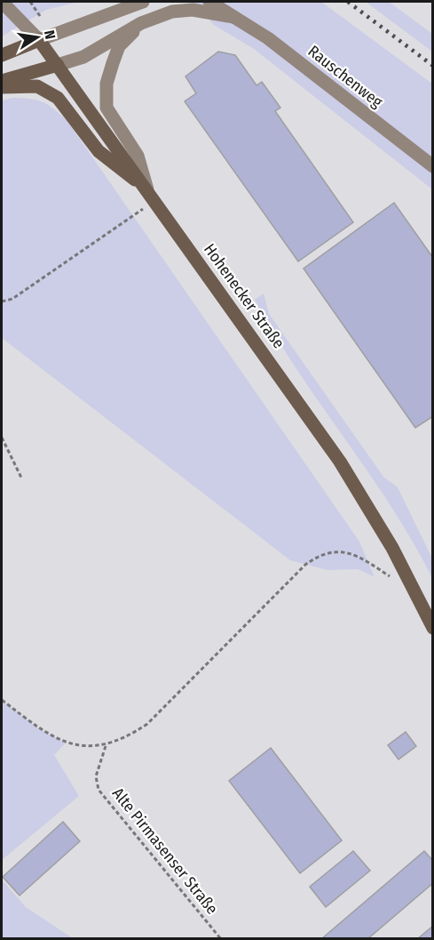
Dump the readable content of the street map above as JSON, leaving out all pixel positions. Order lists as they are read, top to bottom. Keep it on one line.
{"streets":{"main road":["Hohenecker Straße"],"street":["Rauschenweg"],"path":["Alte Pirmasenser Straße"]},"crossings":[["Rauschenweg","Hohenecker Straße"]],"north":"right"}
